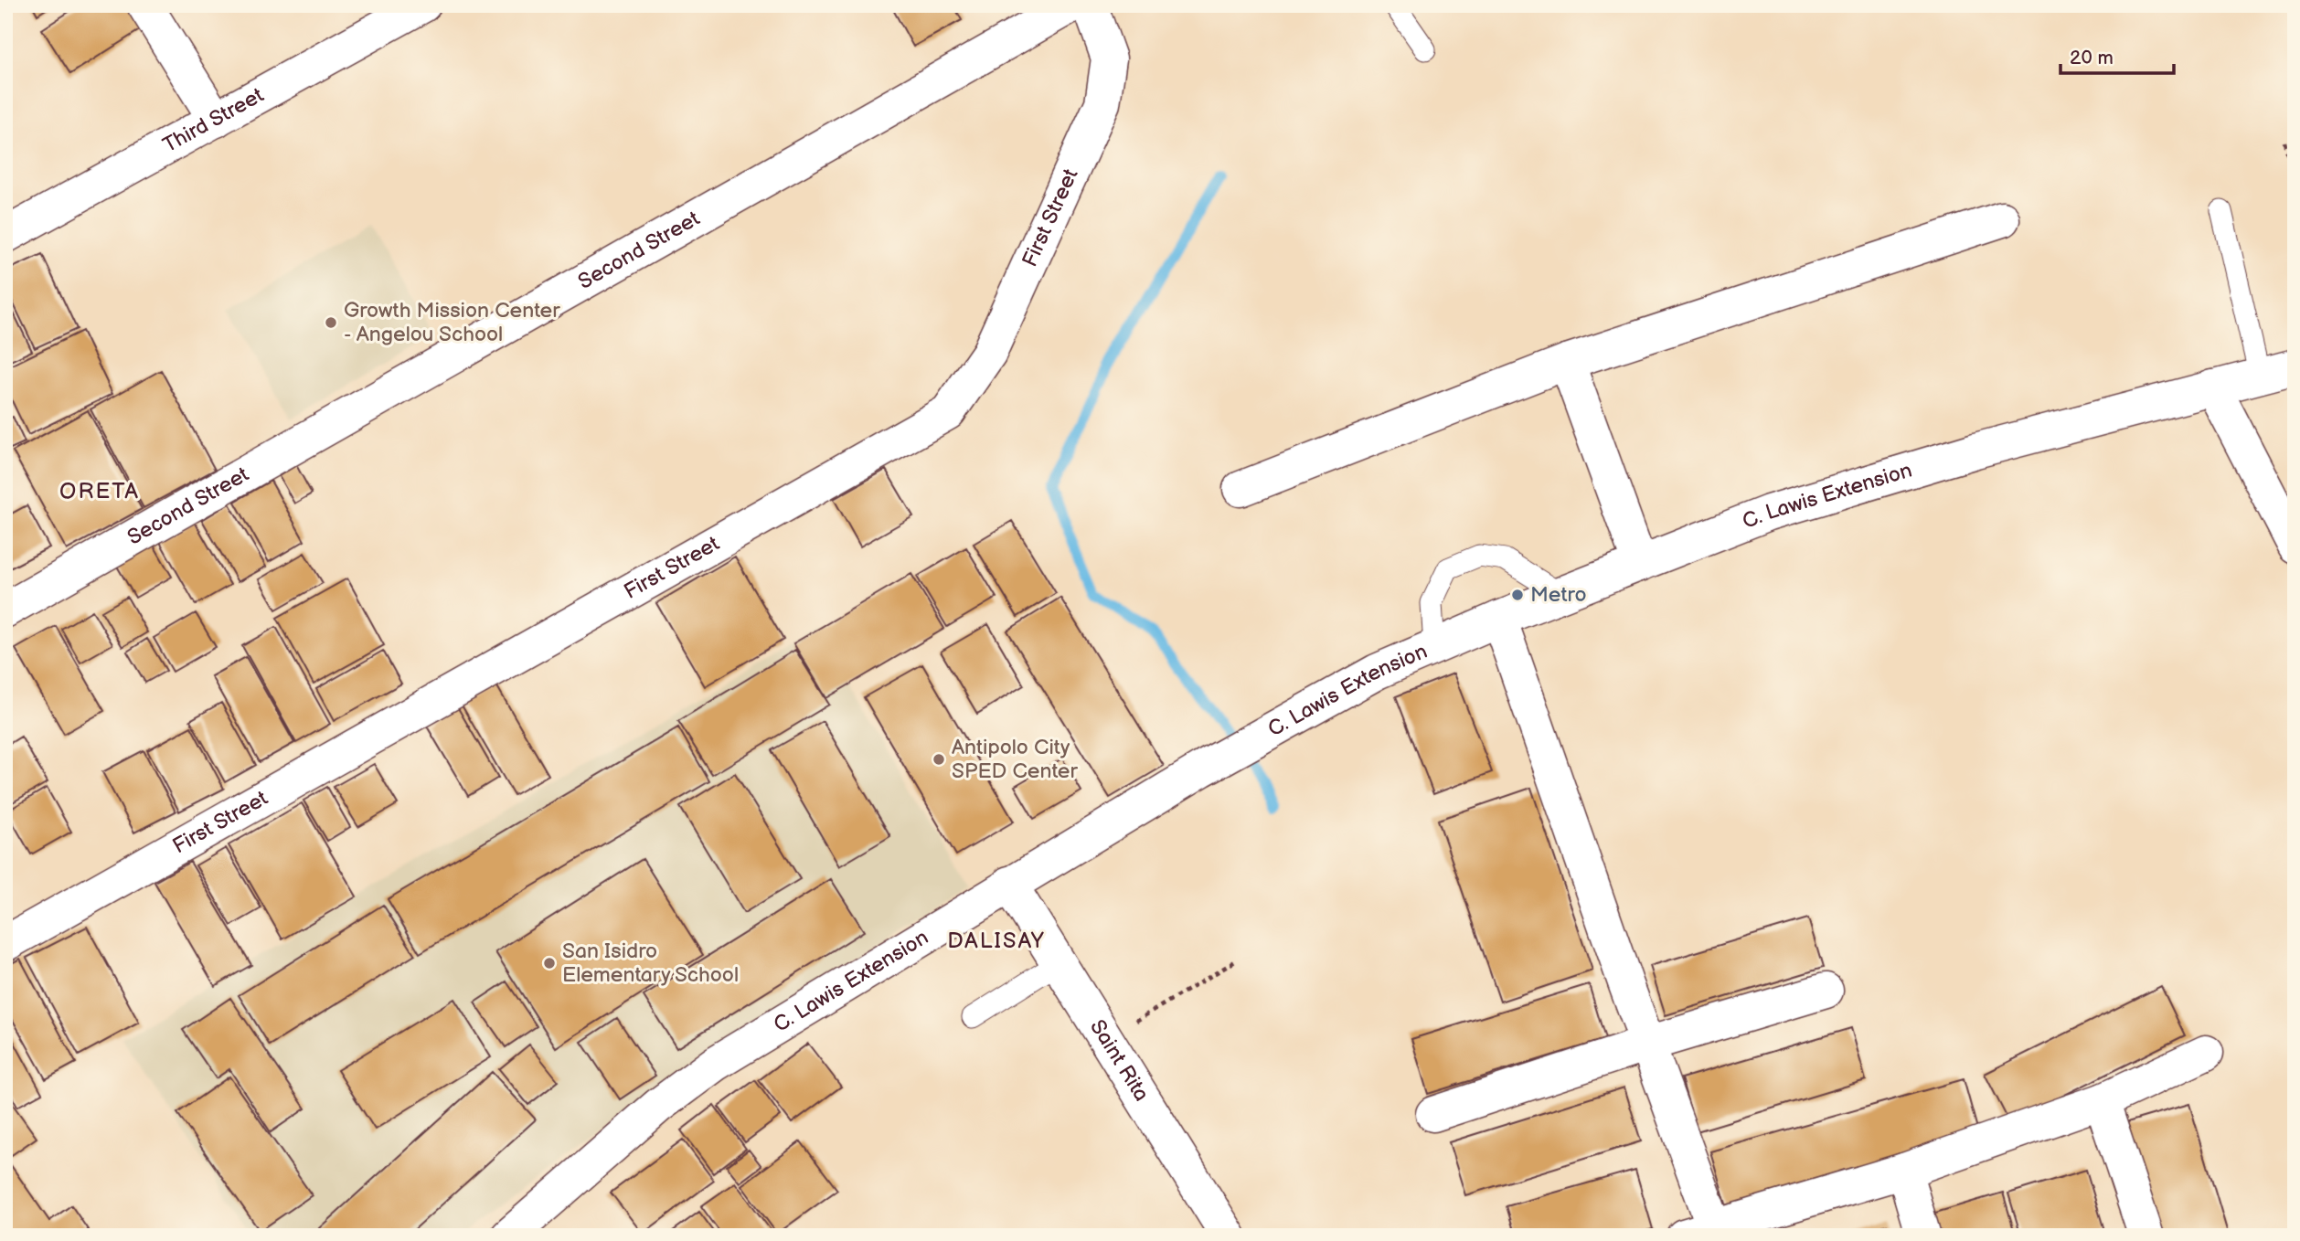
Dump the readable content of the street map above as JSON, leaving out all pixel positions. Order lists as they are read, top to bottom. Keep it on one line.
{"streets":{"street":["Third Street","First Street","Second Street","C. Lawis Extension","Saint Rita"]},"crossings":[["C. Lawis Extension","Saint Rita"]],"districts":["ORETA","DALISAY"],"places":["Growth Mission Center - Angelou School","Metro","Antipolo City SPED Center","San Isidro Elementary School"],"scale_bar":"20 m"}
